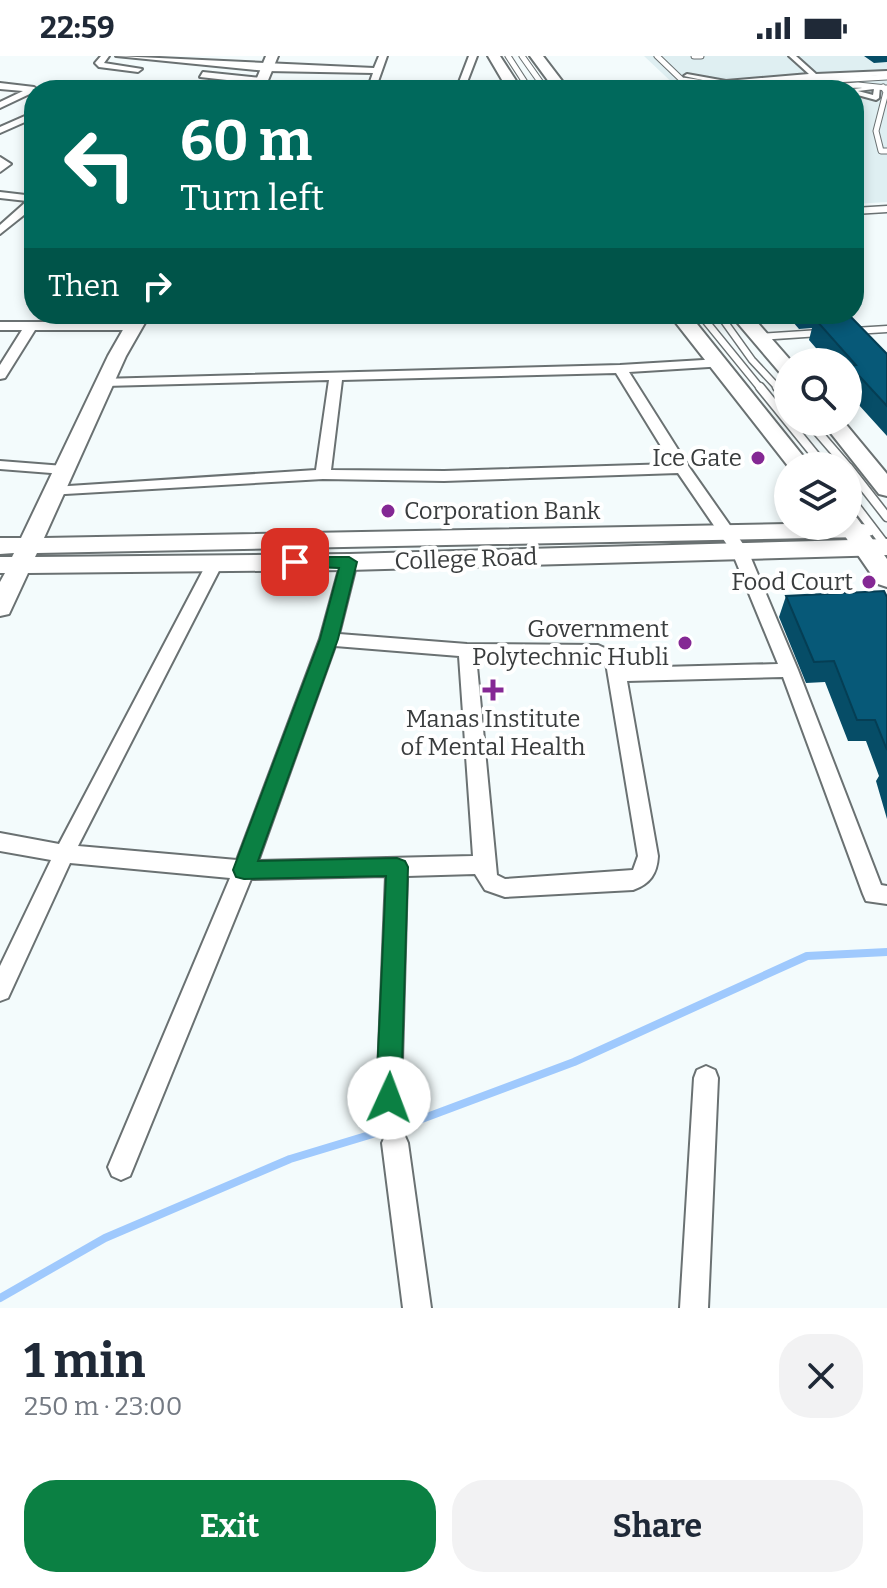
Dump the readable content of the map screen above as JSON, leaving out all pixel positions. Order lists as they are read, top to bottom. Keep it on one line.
{"streets":{"main road":["College Road"]},"places":{"other":["Ice Gate","Corporation Bank","Food Court","Government Polytechnic Hubli"],"health":["Manas Institute of Mental Health"]},"page":{"status":"22:59","turn":["60 m","Turn left"],"then":"Then","heading":["1 min","250 m · 23:00"],"buttons":["Exit","Share"]}}
